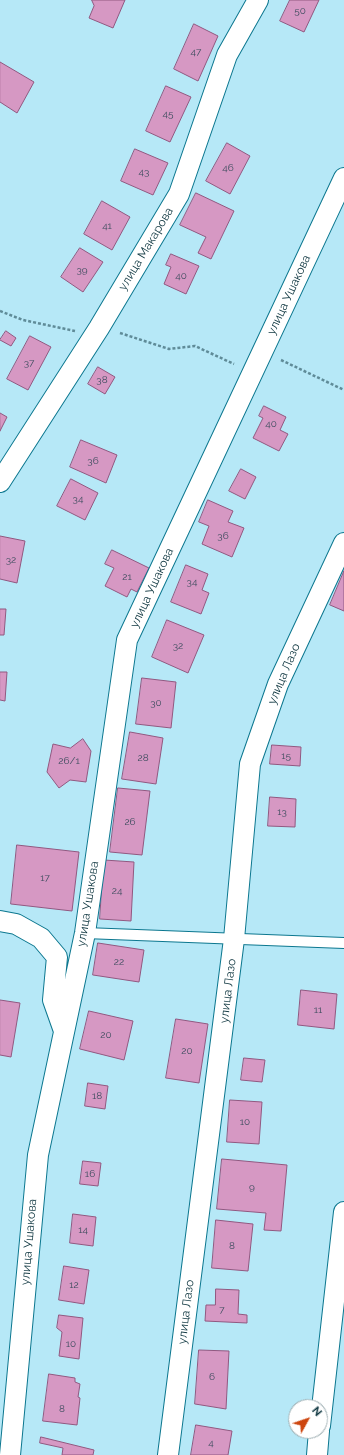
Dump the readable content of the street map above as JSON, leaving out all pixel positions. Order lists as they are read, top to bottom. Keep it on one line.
{"streets":{"street":["улица Макарова","улица Ушакова","улица Лазо"]},"house_numbers":["50","47","45","46","43","41","39","40","37","38","40","36","34","36","32","21","34","32","30","15","28","26/1","13","26","17","24","22","11","20","20","18","10","16","9","14","8","12","7","10","6","8","4"],"north":"top right"}
